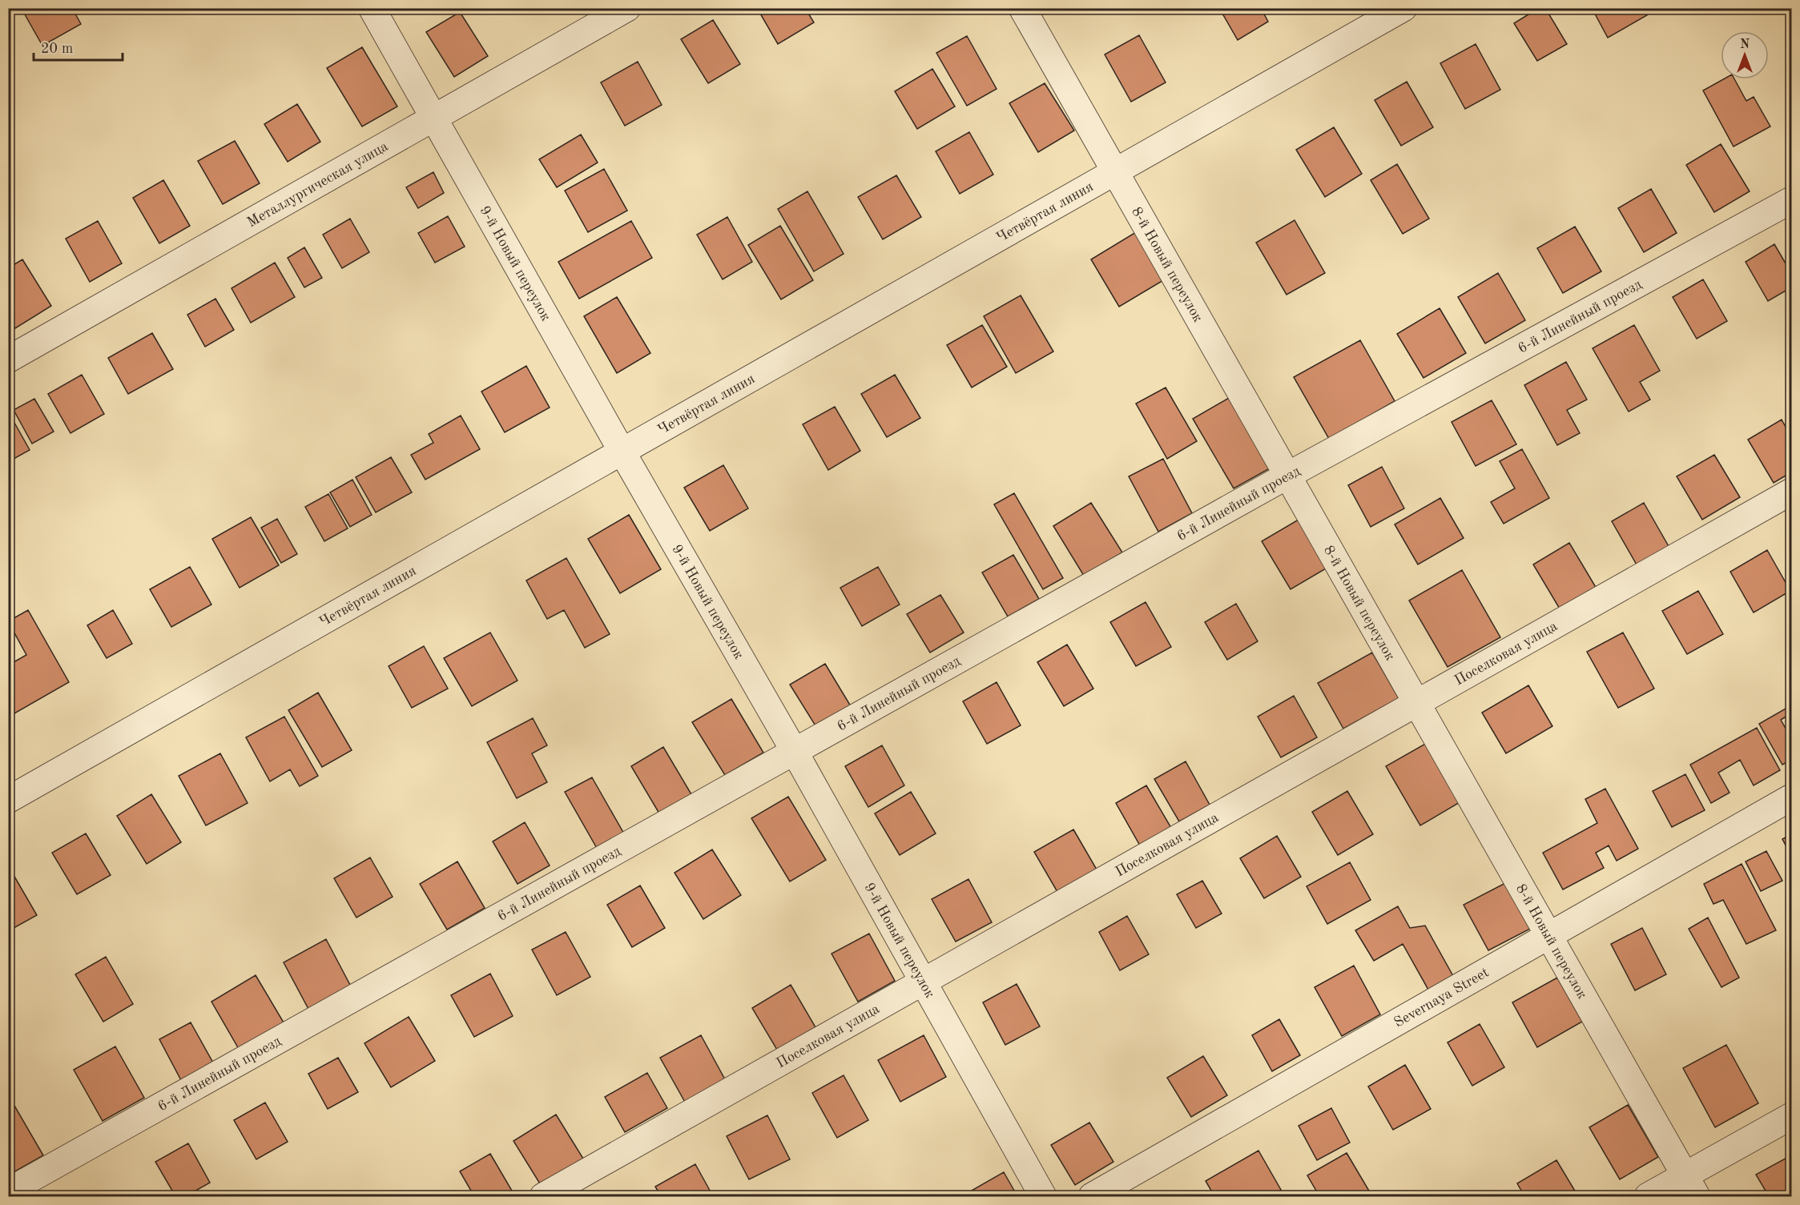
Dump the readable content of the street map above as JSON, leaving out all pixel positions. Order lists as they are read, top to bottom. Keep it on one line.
{"streets":{"street":["Металлургическая улица","Четвёртая линия","9-й Новый переулок","8-й Новый переулок","6-й Линейный проезд","Поселковая улица","Severnaya Street"]},"crossings":[["Металлургическая улица","9-й Новый переулок"],["Четвёртая линия","9-й Новый переулок"],["Четвёртая линия","8-й Новый переулок"],["9-й Новый переулок","6-й Линейный проезд"],["9-й Новый переулок","Поселковая улица"],["8-й Новый переулок","6-й Линейный проезд"],["8-й Новый переулок","Поселковая улица"],["8-й Новый переулок","Severnaya Street"]],"scale_bar":"20 m","north":"top"}
